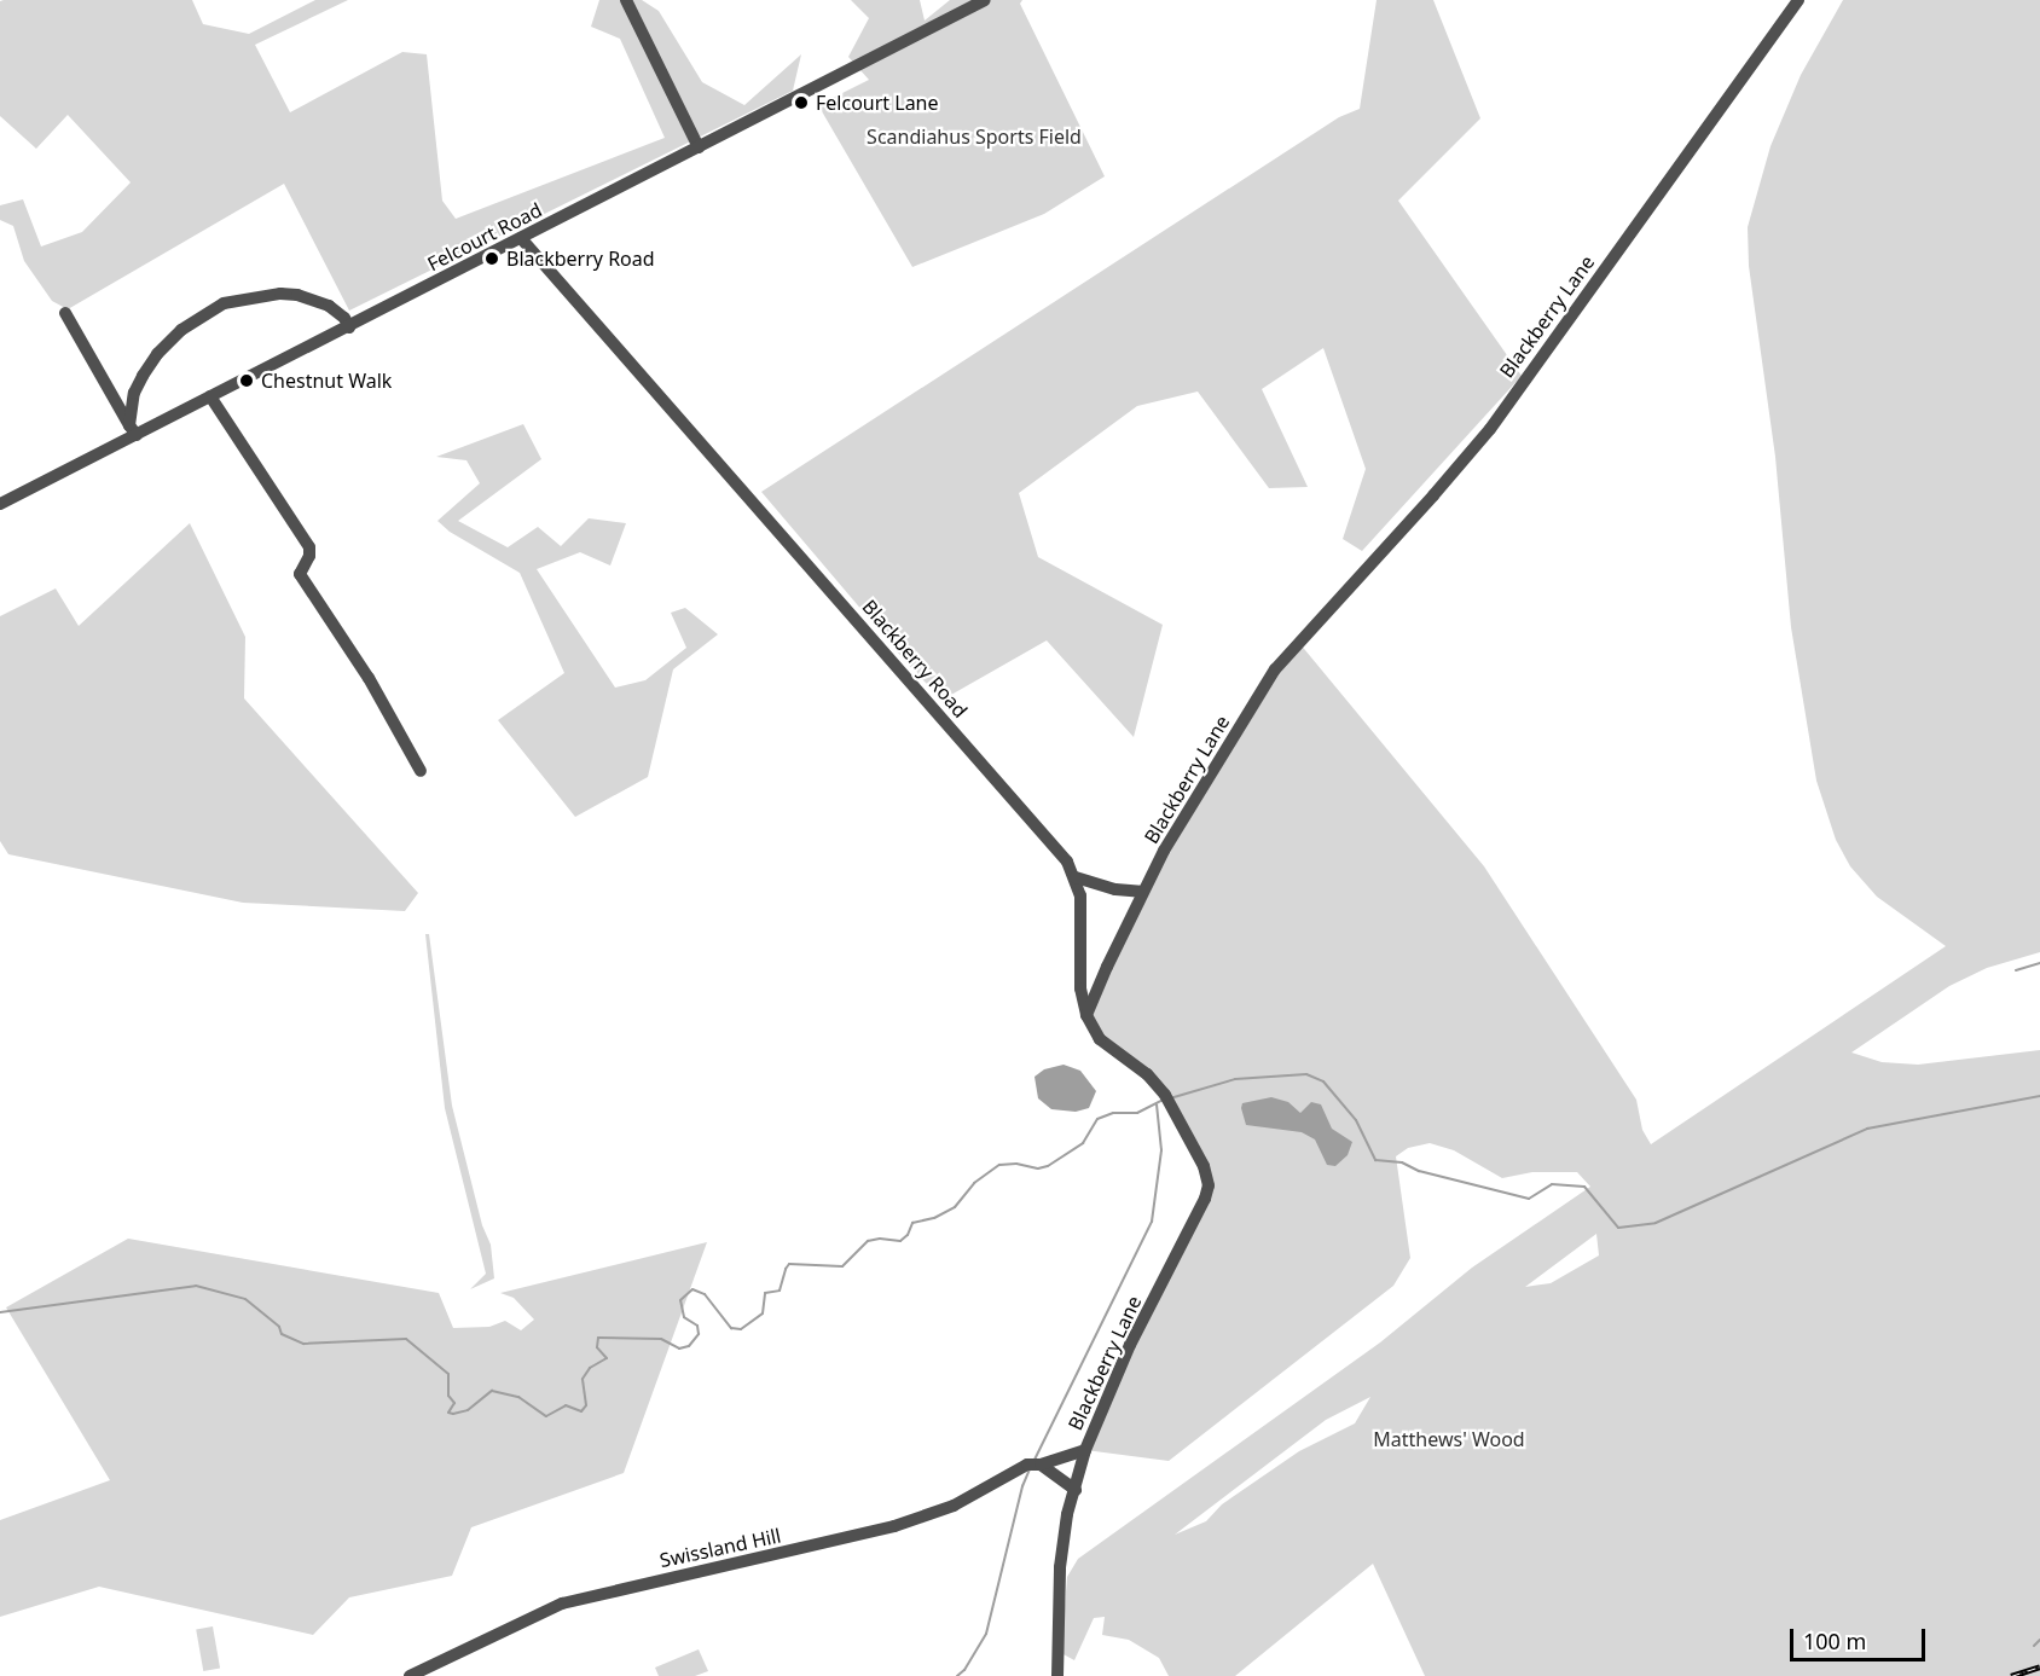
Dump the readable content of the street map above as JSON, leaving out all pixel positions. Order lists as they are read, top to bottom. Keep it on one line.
{"streets":{"street":["Felcourt Road","Blackberry Lane","Blackberry Road","Swissland Hill"]},"crossings":[["Felcourt Road","Blackberry Road"],["Blackberry Lane","Blackberry Road"],["Blackberry Lane","Swissland Hill"]],"parks":["Scandiahus Sports Field","Matthews' Wood"],"places":["Felcourt Lane","Blackberry Road","Chestnut Walk"],"scale_bar":"100 m"}
